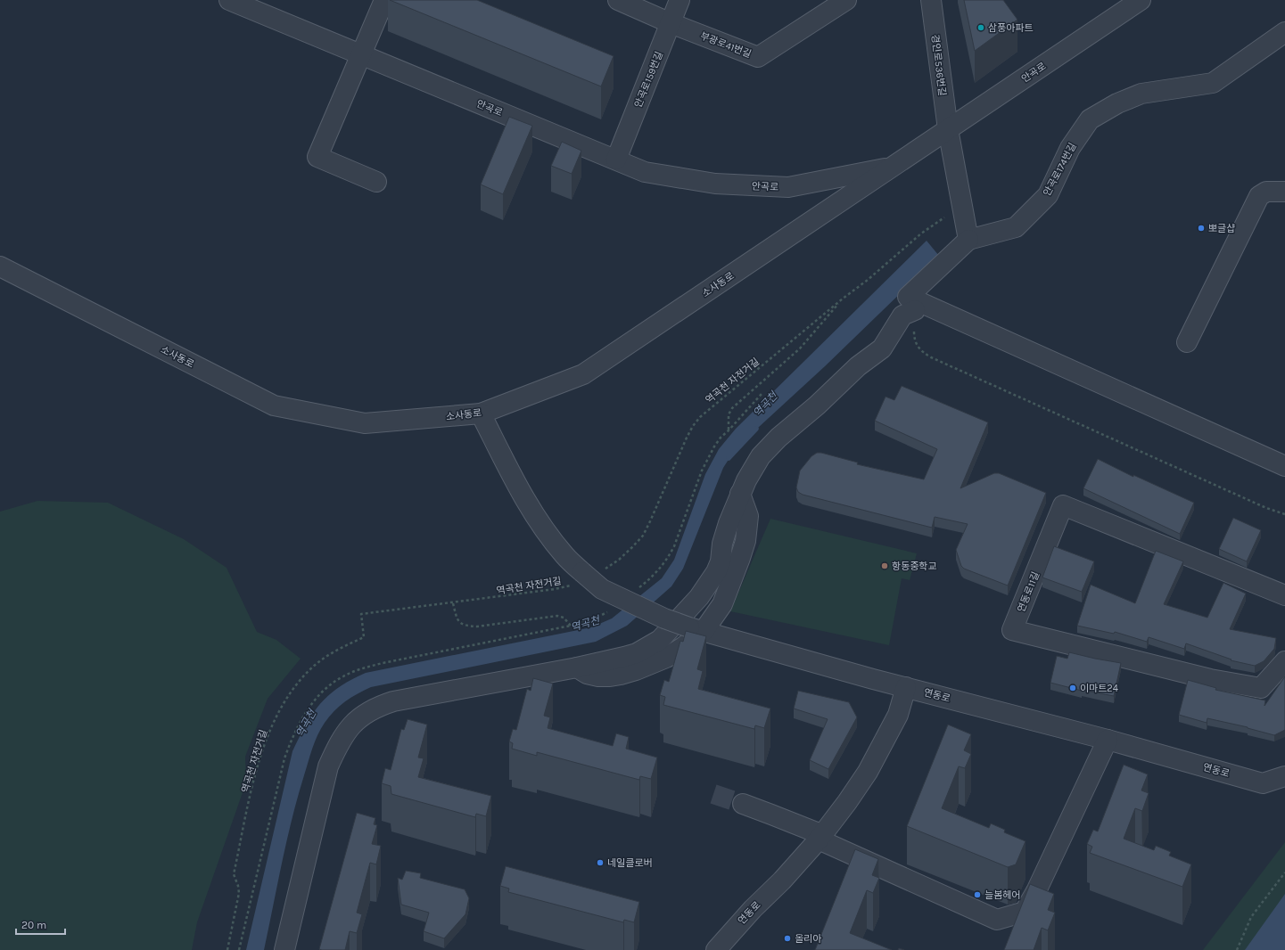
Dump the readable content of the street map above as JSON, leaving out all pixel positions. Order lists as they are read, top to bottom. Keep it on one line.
{"streets":{"street":["부광로41번길","경인로536번길","안곡로","안곡로159번길","안곡로174번길","소사동로","연동로11길","연동로"],"path":["역곡천 자전거길"]},"crossings":[["부광로41번길","안곡로159번길"],["경인로536번길","안곡로"],["안곡로","안곡로159번길"],["안곡로","소사동로"]],"water":["역곡천"],"places":["삼풍아파트","뽀글샵","항동중학교","이마트24","네일클로버","늘봄헤어","올리아"],"scale_bar":"20 m"}
